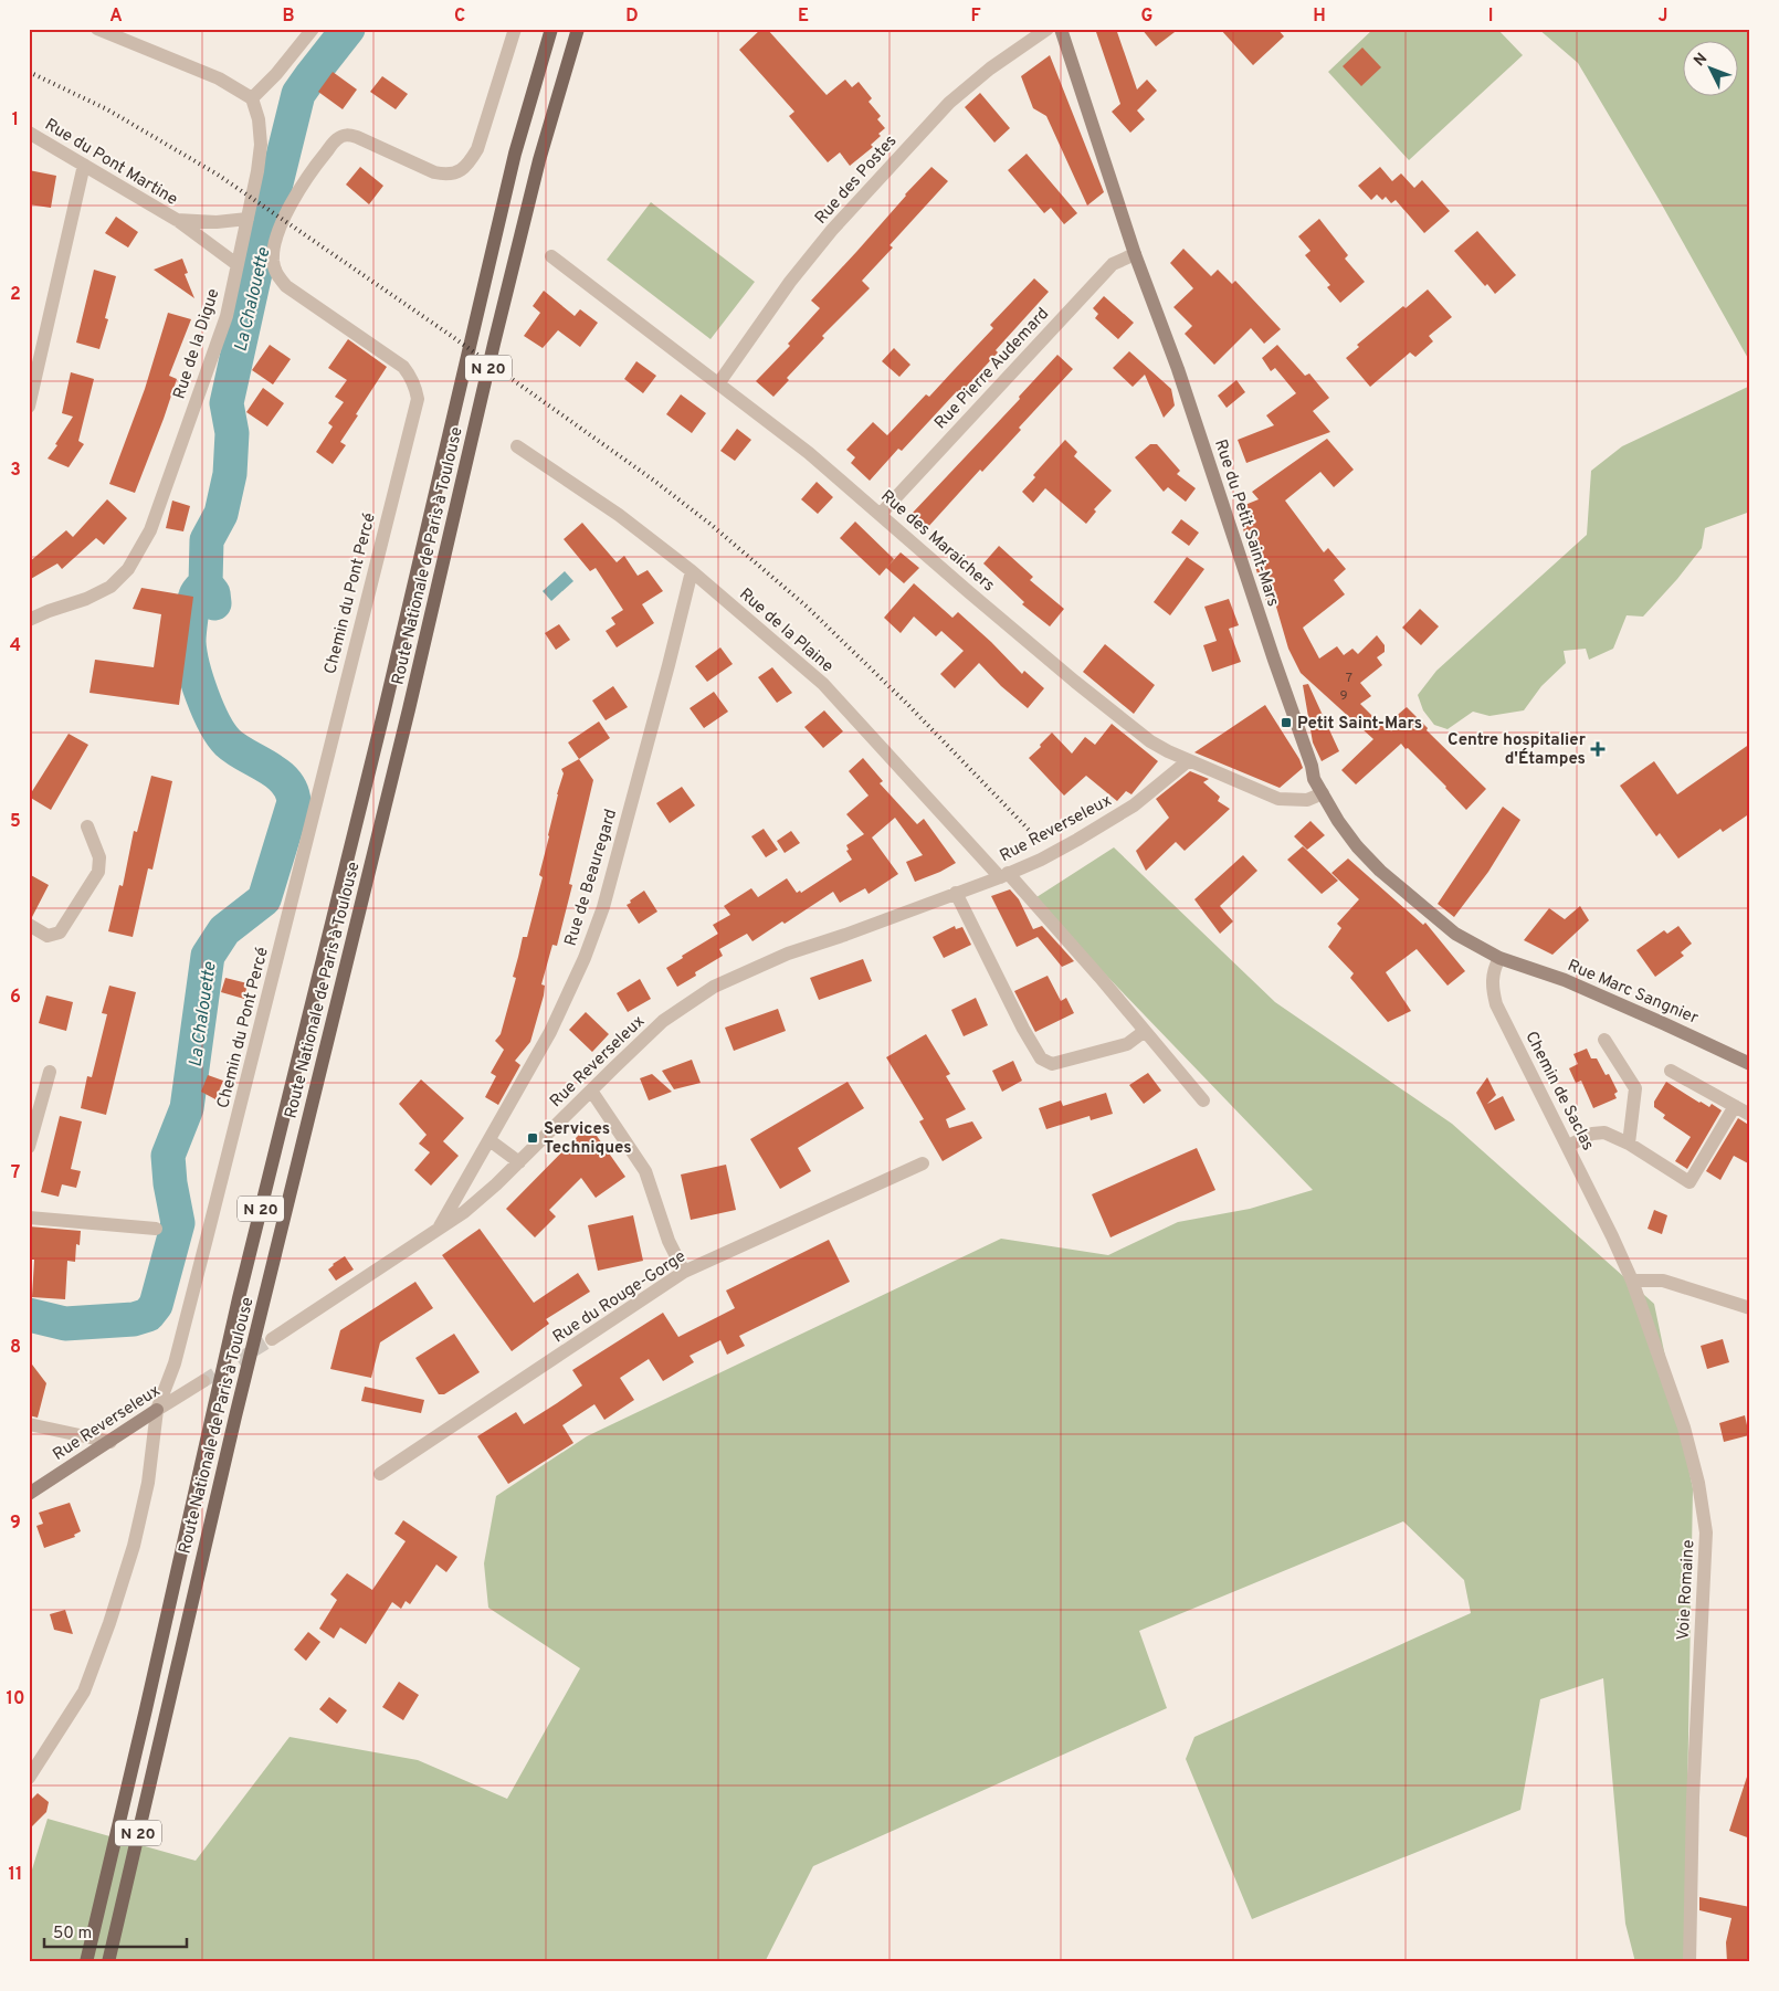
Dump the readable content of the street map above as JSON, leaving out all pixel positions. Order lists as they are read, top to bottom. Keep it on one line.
{"streets":{"main road":["N 20","Route Nationale de Paris à Toulouse"],"street":["Rue du Pont Martine","Rue des Postes","Rue de la Digue","Rue Pierre Audemard","Rue du Petit Saint-Mars","Rue des Maraichers","Chemin du Pont Percé","Rue de la Plaine","Rue Reverseleux","Rue de Beauregard","Rue Marc Sangnier","Chemin de Saclas","Rue du Rouge-Gorge","Voie Romaine"]},"crossings":[["Rue du Pont Martine","Rue de la Digue"],["Rue des Postes","Rue des Maraichers"],["Rue Pierre Audemard","Rue du Petit Saint-Mars"],["Rue Pierre Audemard","Rue des Maraichers"],["Rue du Petit Saint-Mars","Rue des Maraichers"],["Rue du Petit Saint-Mars","Rue Marc Sangnier"],["Rue du Petit Saint-Mars","Chemin de Saclas"],["Rue des Maraichers","Rue Reverseleux"],["Chemin du Pont Percé","Rue Reverseleux"],["Rue de la Plaine","Rue Reverseleux"],["Rue de la Plaine","Rue de Beauregard"],["Rue Reverseleux","Rue de Beauregard"],["Rue Marc Sangnier","Chemin de Saclas"],["Chemin de Saclas","Voie Romaine"]],"water":["La Chalouette"],"places":{"transit":["Petit Saint-Mars","Services Techniques"],"health":["Centre hospitalier d'Étampes"]},"house_numbers":["7","9"],"scale_bar":"50 m","north":"top left","grid":{"columns":["A","B","C","D","E","F","G","H","I","J"],"rows":["1","2","3","4","5","6","7","8","9","10","11"]}}
